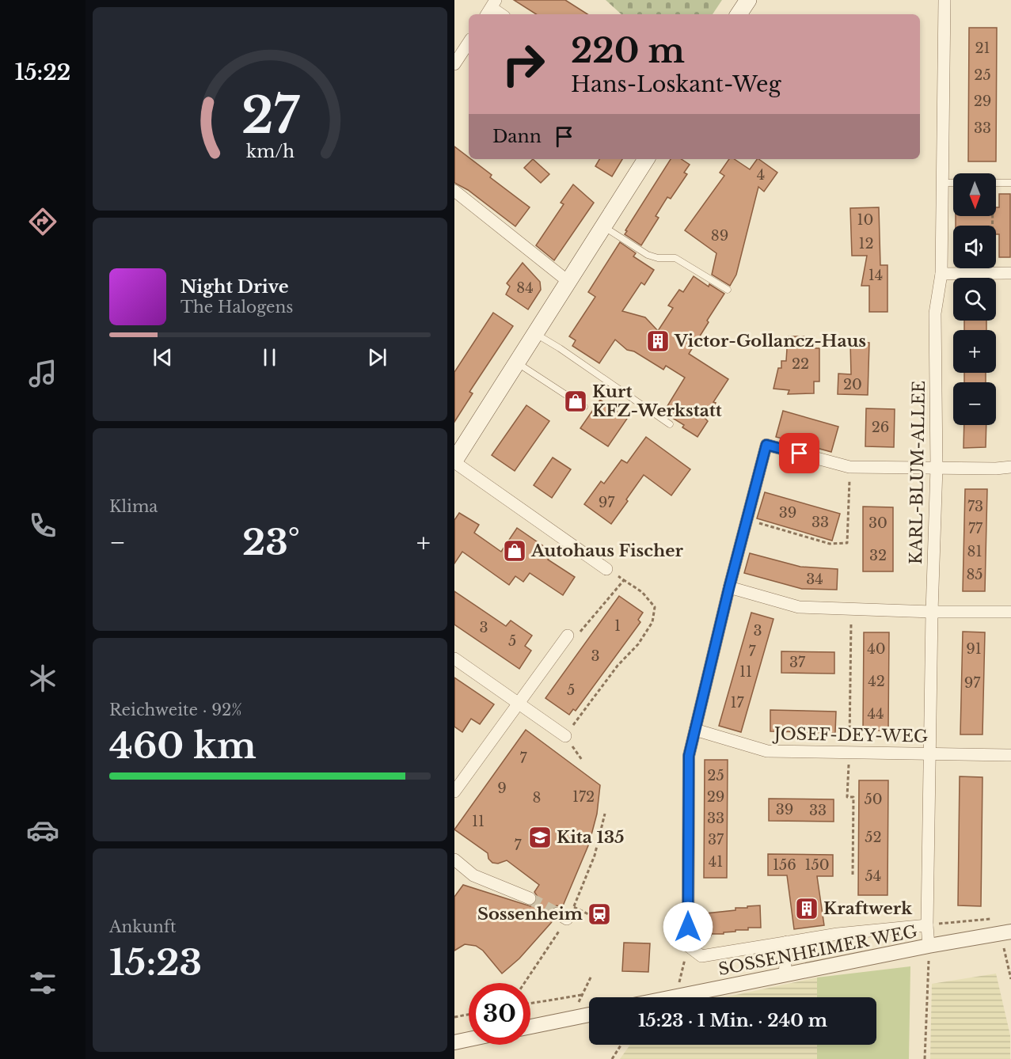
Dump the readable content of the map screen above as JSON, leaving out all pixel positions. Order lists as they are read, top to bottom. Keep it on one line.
{"streets":{"street":["KARL-BLUM-ALLEE","JOSEF-DEY-WEG","SOSSENHEIMER WEG"]},"crossings":[["KARL-BLUM-ALLEE","JOSEF-DEY-WEG"],["KARL-BLUM-ALLEE","SOSSENHEIMER WEG"]],"places":{"building":["Victor-Gollancz-Haus","Kraftwerk"],"shop":["Kurt KFZ-Werkstatt","Autohaus Fischer"],"school or university":["Kita 135"],"station":["Sossenheim"]},"house_numbers":["21","25","29","33","4","10","89","12","14","84","22","20","26","97","73","39","33","30","77","81","32","85","34","1","3","3","5","40","91","7","3","37","11","42","97","5","17","44","7","25","9","172","29","8","50","39","33","33","11","52","37","7","41","156","150","54"],"north":"bottom","page":{"tabs":"15:22","turn":["220 m","Hans-Loskant-Weg"],"then":"Dann","map_buttons":["+","−"],"song":["Night Drive","The Halogens"],"tile":["Klima",["Reichweite · 92%","460 km"],["Ankunft","15:23"]],"heat":["−","23°","+"],"limit":"30","trip":"15:23 · 1 Min. · 240 m","gauge":["27","km/h"]}}
